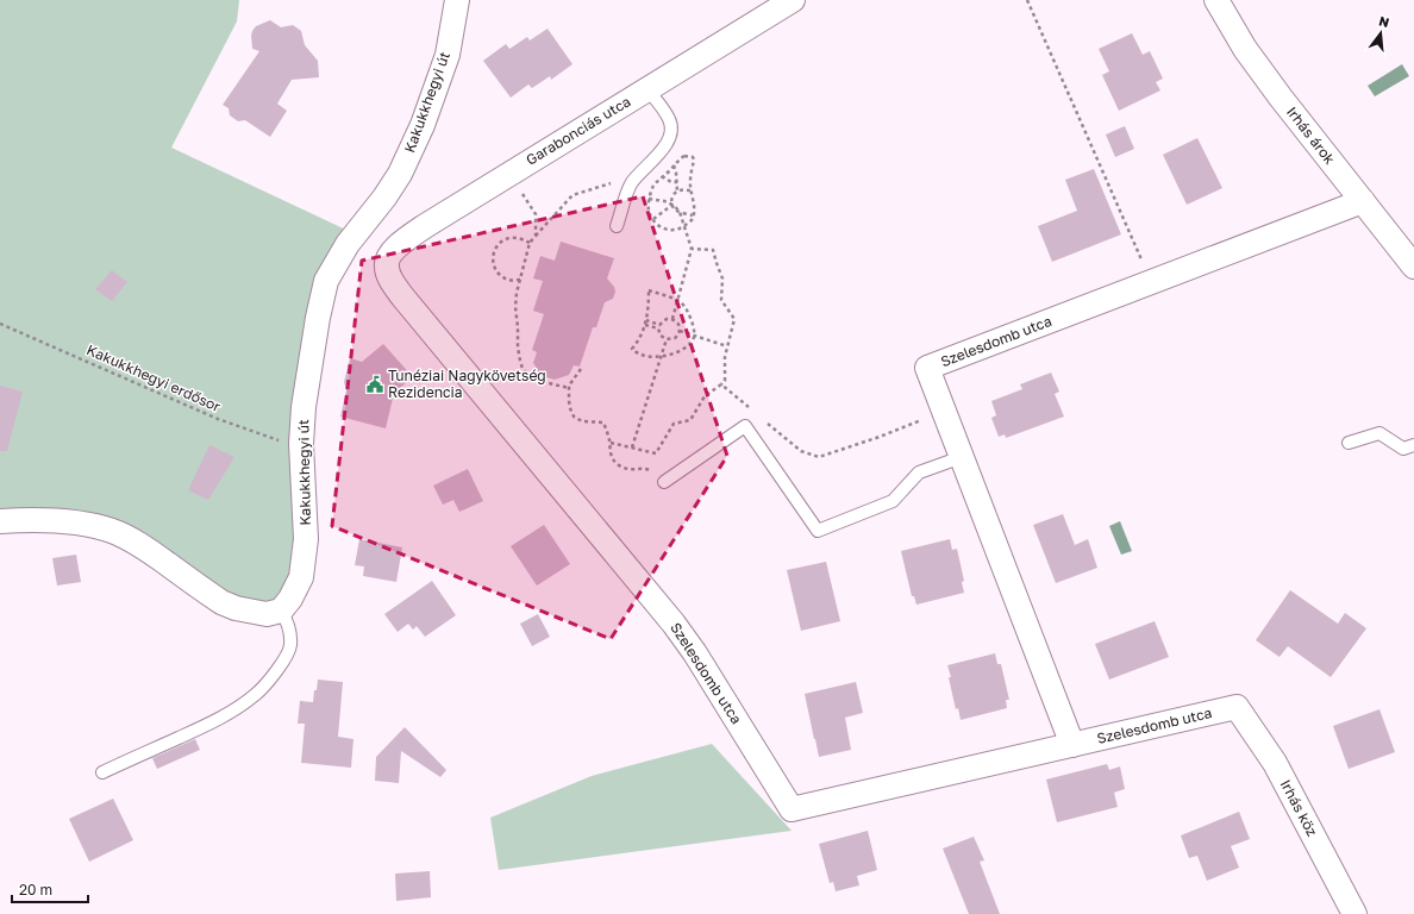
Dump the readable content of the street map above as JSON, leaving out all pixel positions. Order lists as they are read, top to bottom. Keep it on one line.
{"streets":{"street":["Kakukkhegyi út","Garabonciás utca","Irhás árok","Szelesdomb utca","Irhás köz"],"path":["Kakukkhegyi erdősor"]},"crossings":[["Kakukkhegyi út","Kakukkhegyi erdősor"],["Garabonciás utca","Szelesdomb utca"],["Irhás árok","Szelesdomb utca"],["Szelesdomb utca","Irhás köz"]],"places":{"public building":["Tunéziai Nagykövetség Rezidencia"]},"scale_bar":"20 m","north":"top"}
